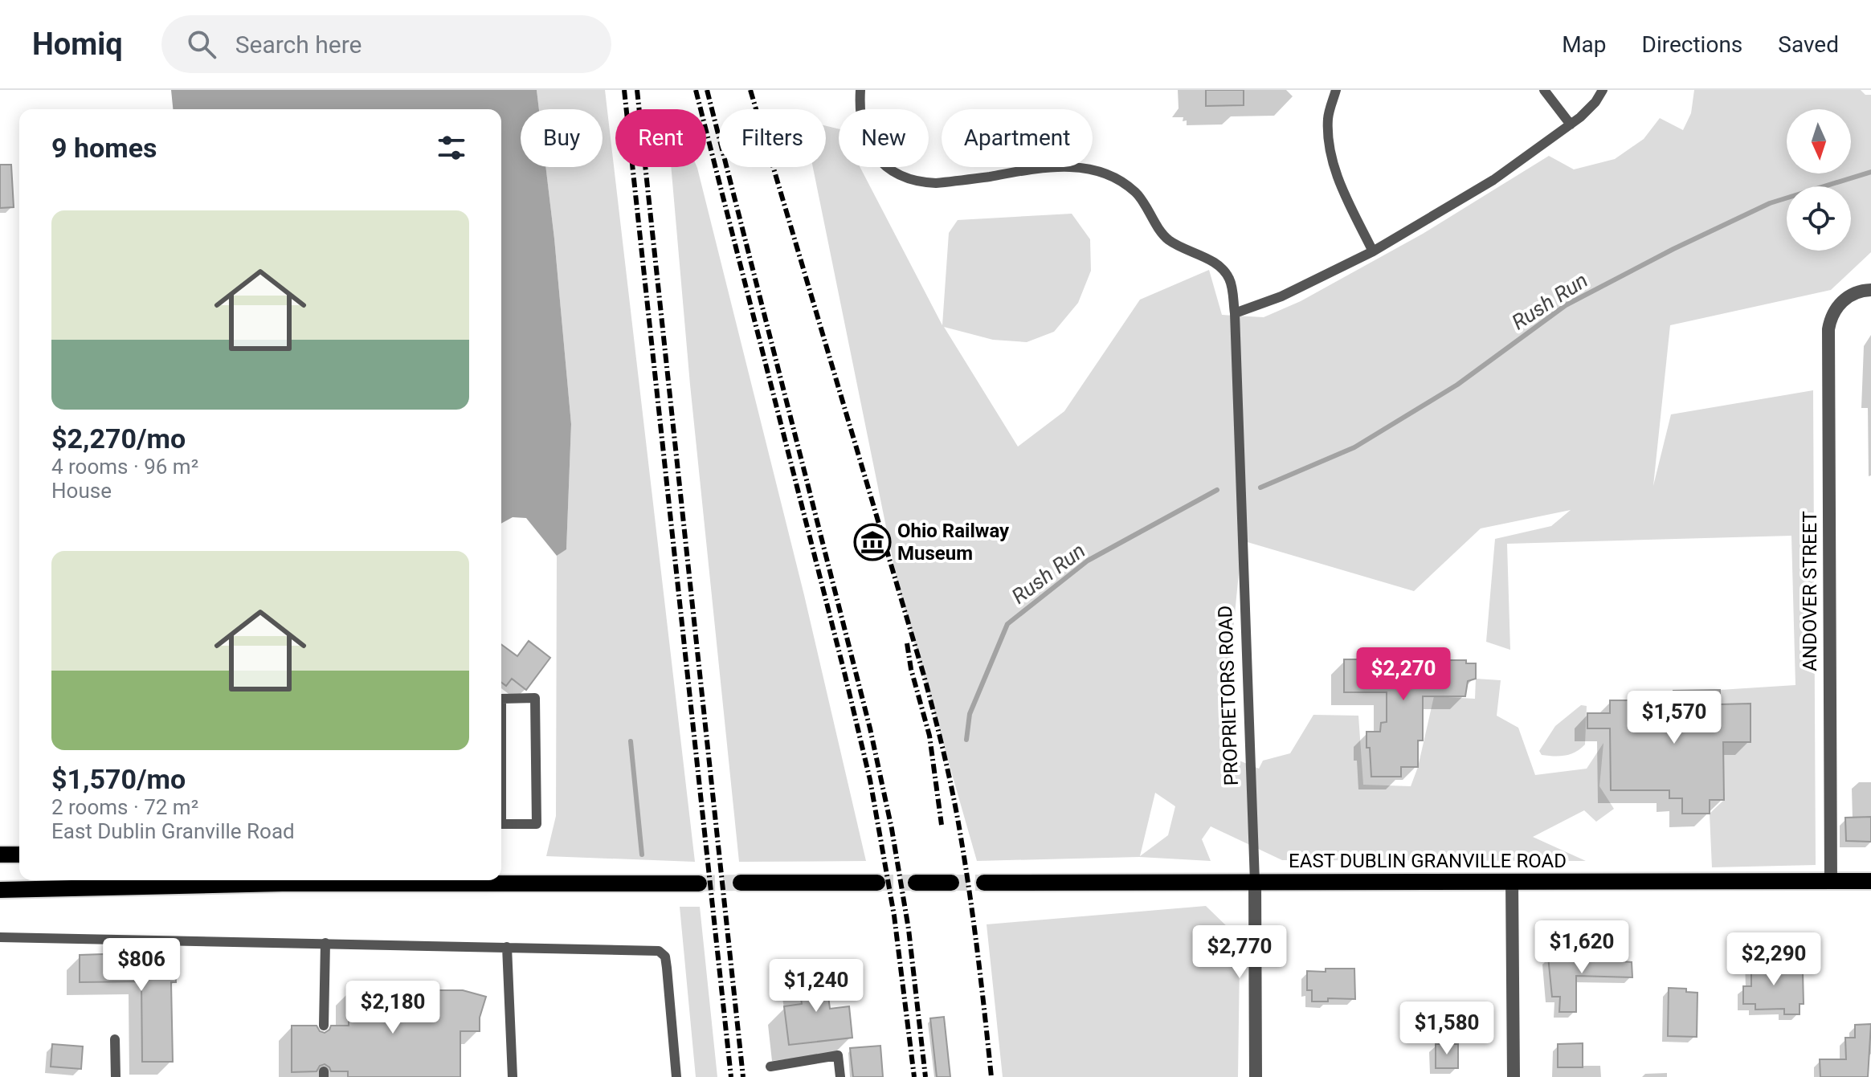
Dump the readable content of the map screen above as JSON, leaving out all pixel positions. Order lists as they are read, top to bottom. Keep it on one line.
{"streets":{"main road":["EAST DUBLIN GRANVILLE ROAD"],"street":["ANDOVER STREET","PROPRIETORS ROAD"]},"crossings":[["ANDOVER STREET","EAST DUBLIN GRANVILLE ROAD"],["PROPRIETORS ROAD","EAST DUBLIN GRANVILLE ROAD"]],"water":["Rush Run"],"places":{"museum":["Ohio Railway Museum"]},"north":"bottom","page":{"header":"Homiq","search":"Search here","nav":["Map","Directions","Saved"],"chip":["Buy","Rent","Filters","New","Apartment"],"heading":"9 homes","list":[{"name":"$2,270/mo","note":"4 rooms · 96 m² · House"},{"name":"$1,570/mo","note":"2 rooms · 72 m² · East Dublin Granville Road"}],"price":["$2,270","$1,570","$1,620","$2,770","$2,290","$806","$1,240","$2,180","$1,580"]}}
